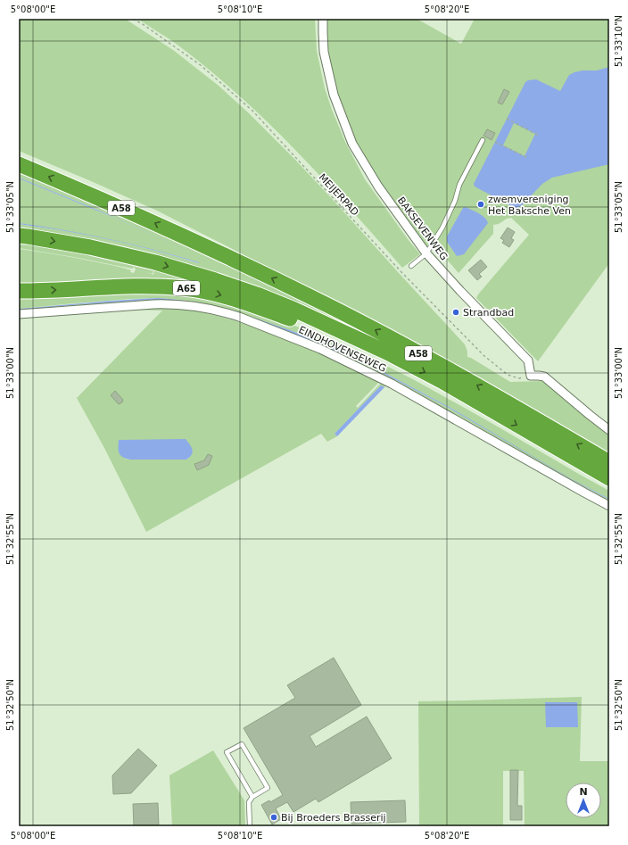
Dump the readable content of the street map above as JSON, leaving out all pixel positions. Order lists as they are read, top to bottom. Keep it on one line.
{"streets":{"highway":["A58","A65"],"street":["BAKSEVENWEG","EINDHOVENSEWEG"],"path":["MEIJERPAD"]},"crossings":[["MEIJERPAD","BAKSEVENWEG"],["A58","A65"]],"places":["zwemvereniging Het Baksche Ven","Strandbad","Bij Broeders Brasserij"],"north":"top","coordinates":["5°08'00\"E","5°08'10\"E","5°08'20\"E","51°33'10\"N","51°33'05\"N","51°33'00\"N","51°32'55\"N","51°32'50\"N"]}
